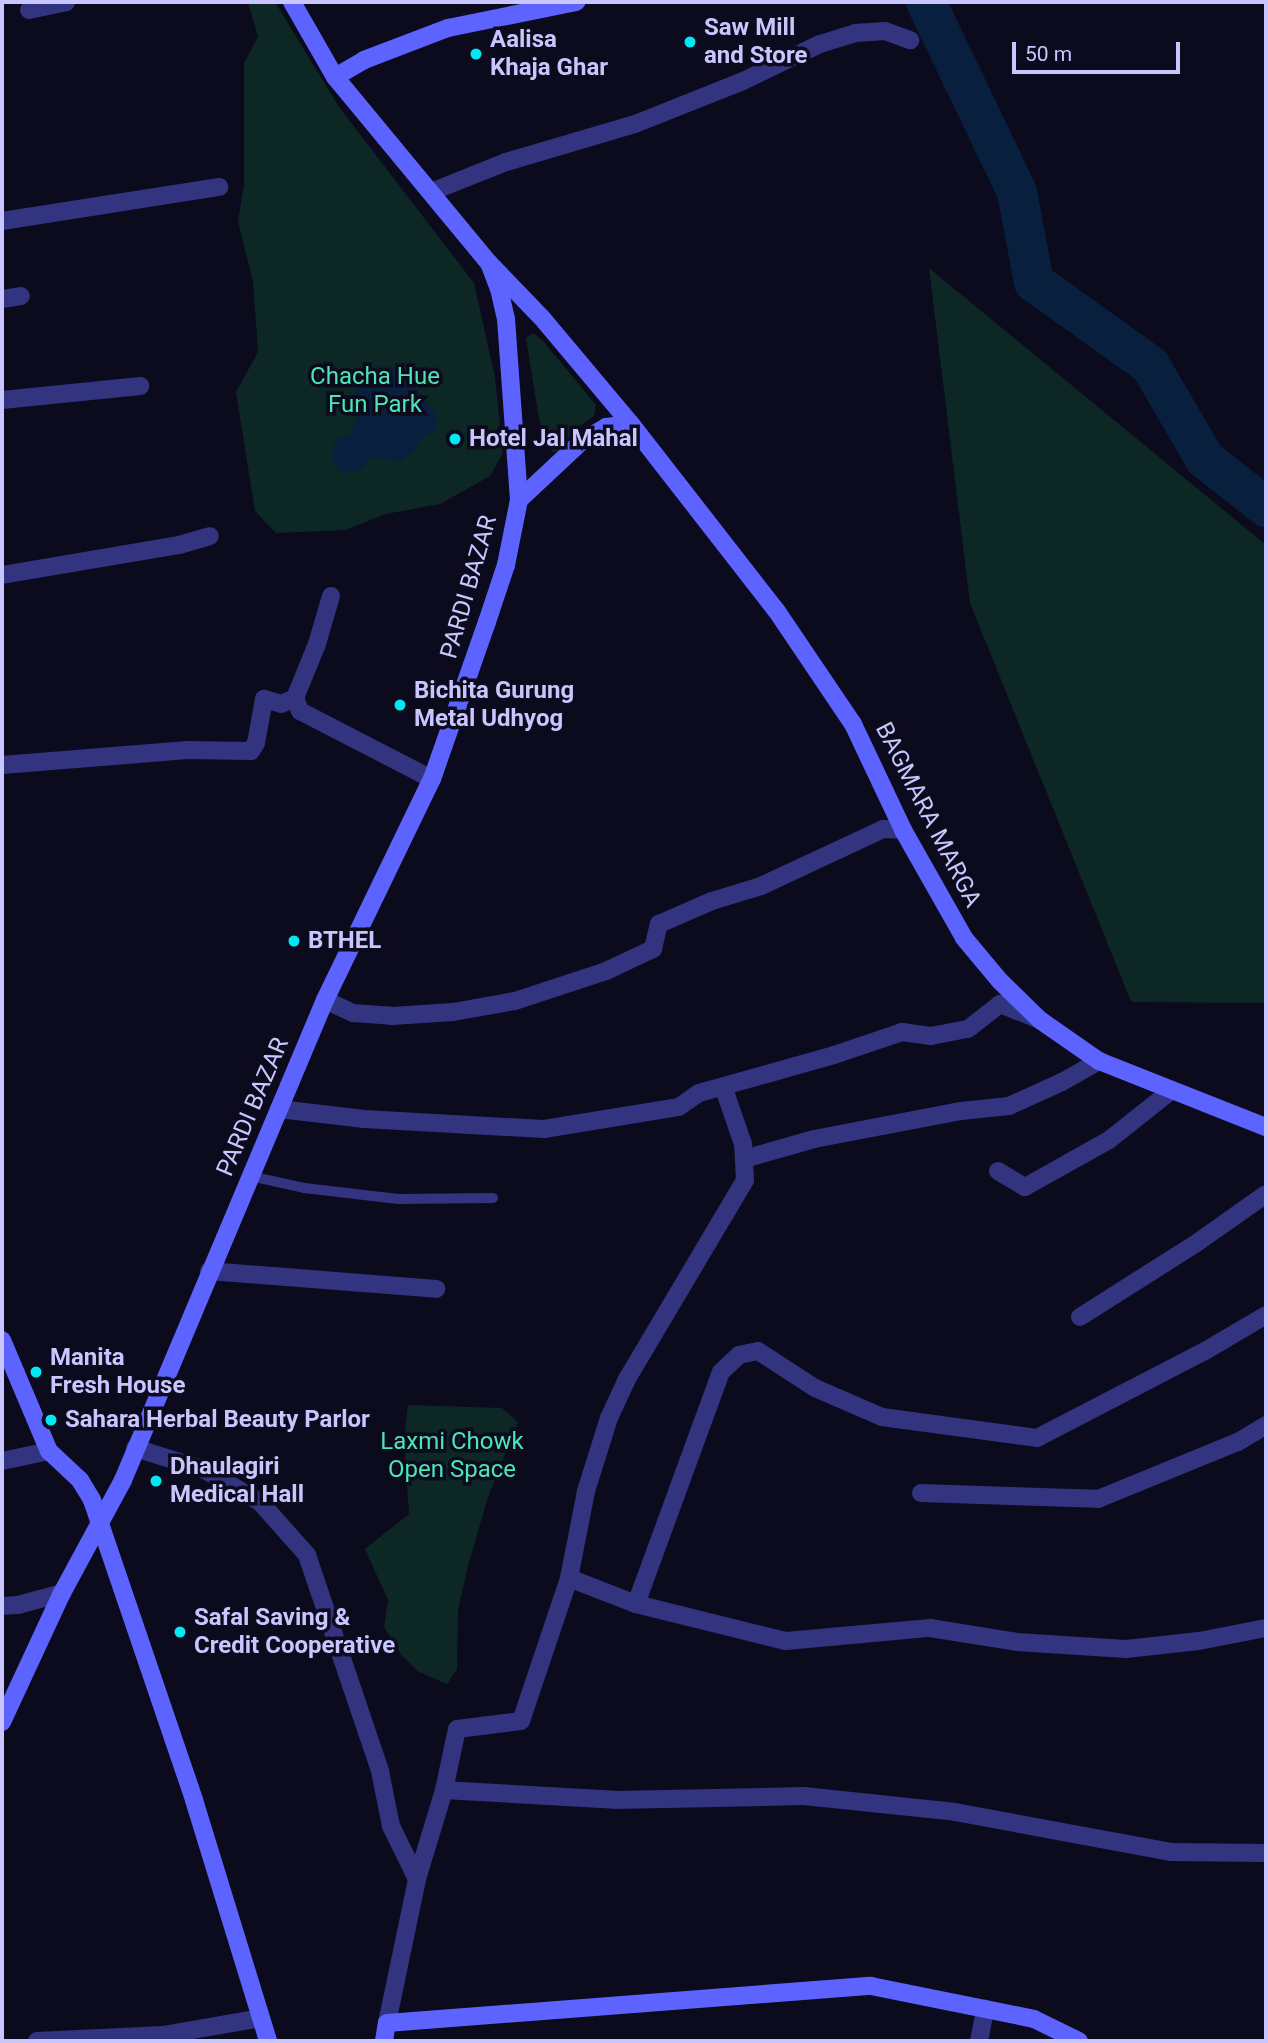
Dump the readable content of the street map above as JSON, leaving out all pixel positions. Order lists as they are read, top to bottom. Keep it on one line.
{"streets":{"main road":["PARDI BAZAR","BAGMARA MARGA"]},"crossings":[["PARDI BAZAR","BAGMARA MARGA"]],"parks":["Chacha Hue Fun Park","Laxmi Chowk Open Space"],"places":["Saw Mill and Store","Aalisa Khaja Ghar","Hotel Jal Mahal","Bichita Gurung Metal Udhyog","BTHEL","Manita Fresh House","Sahara Herbal Beauty Parlor","Dhaulagiri Medical Hall","Safal Saving & Credit Cooperative"],"scale_bar":"50 m"}
